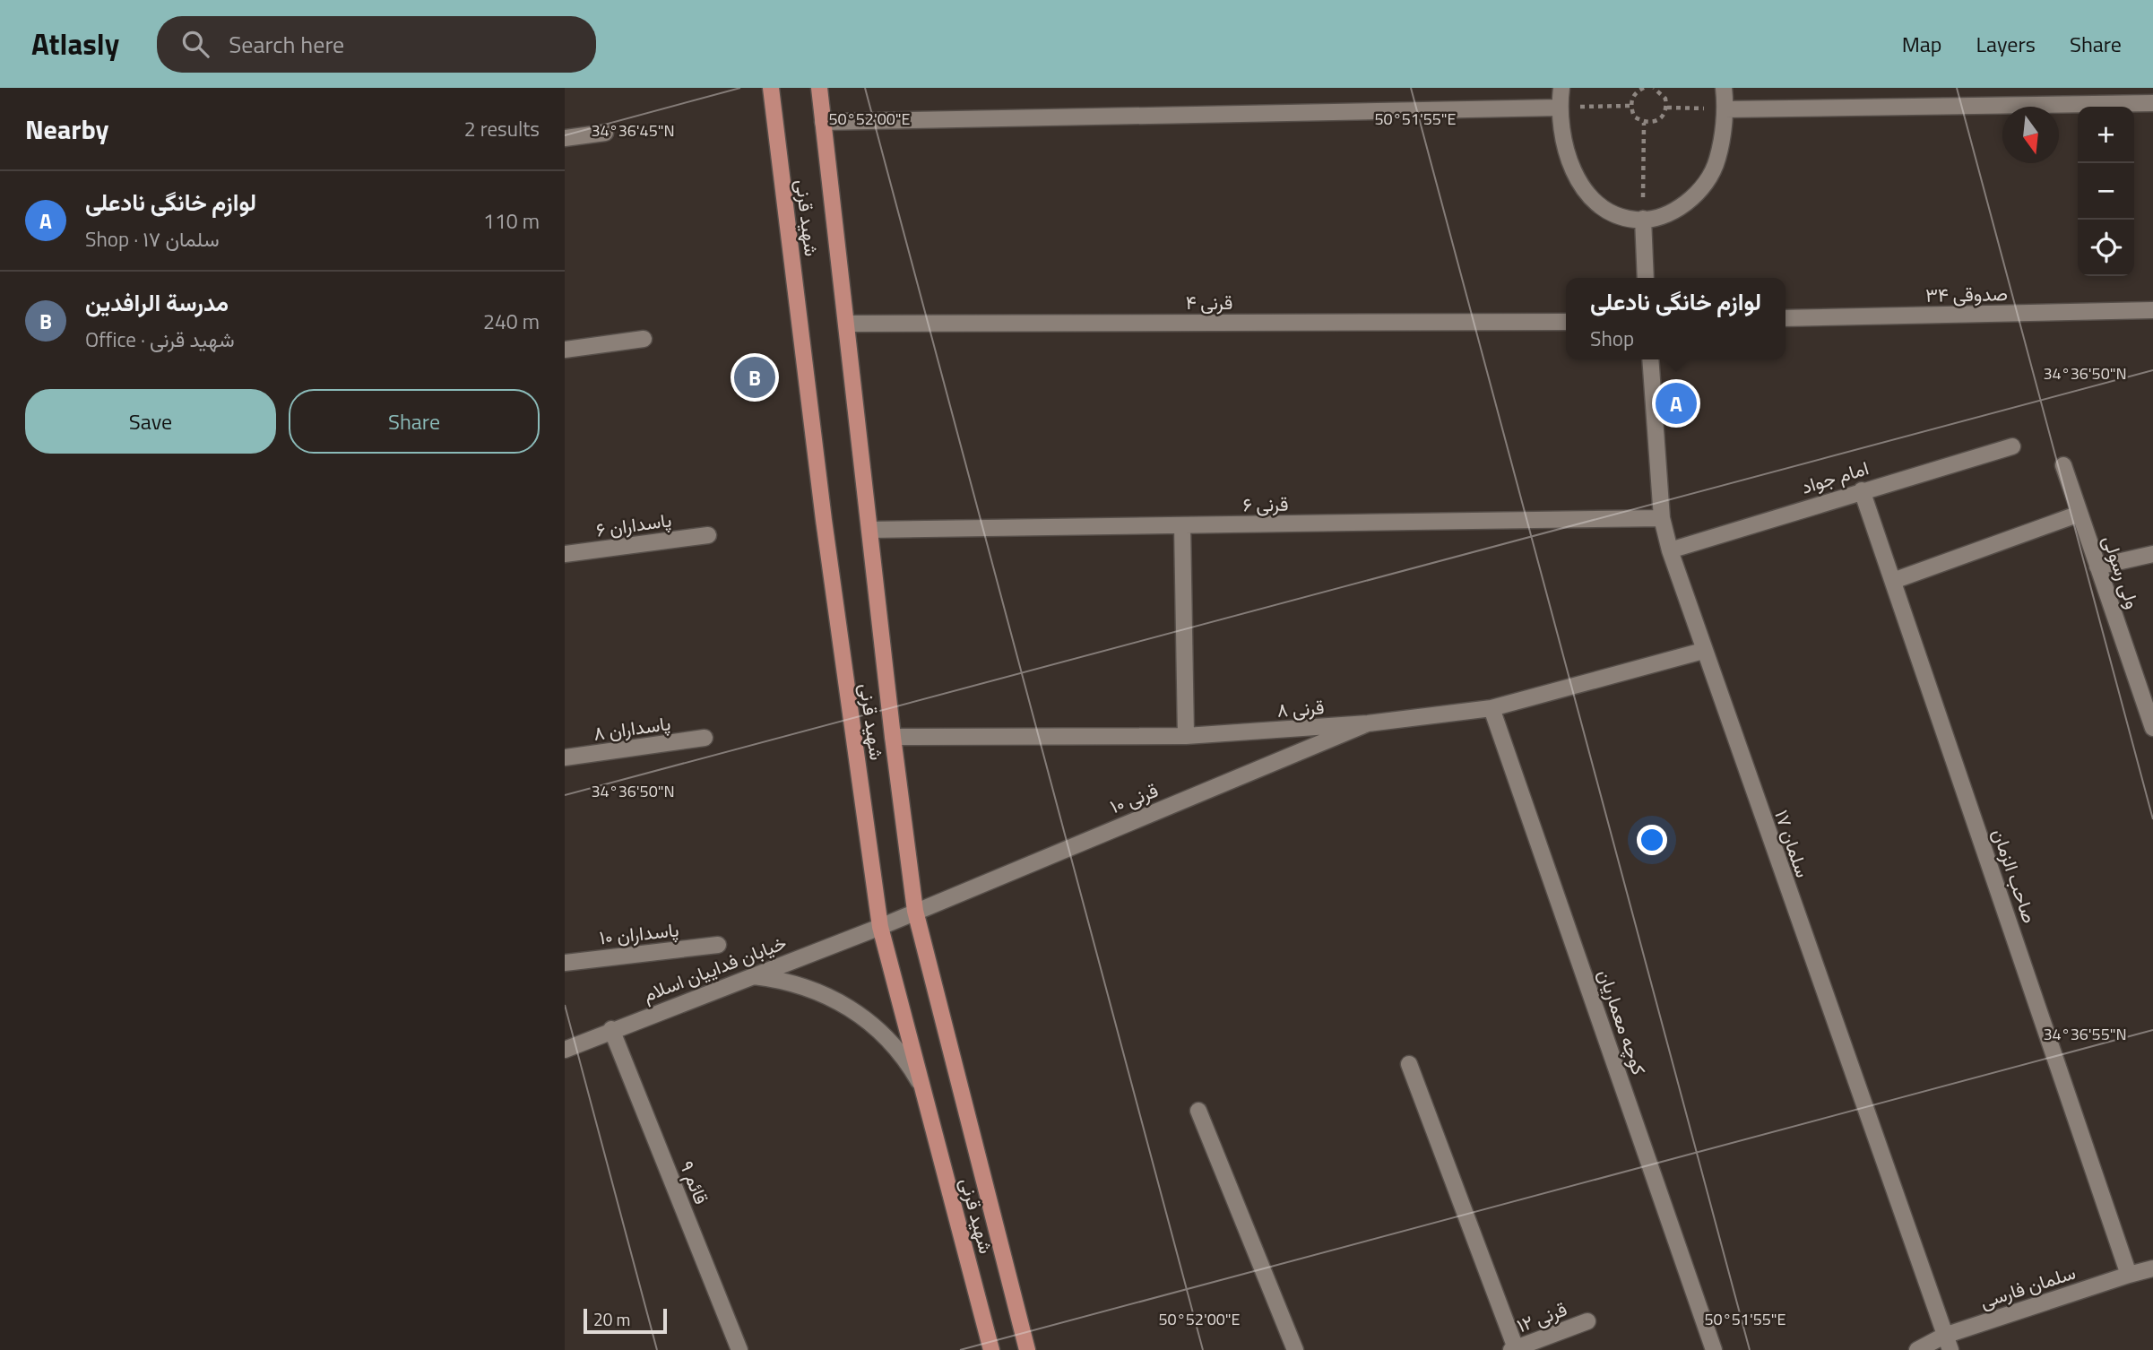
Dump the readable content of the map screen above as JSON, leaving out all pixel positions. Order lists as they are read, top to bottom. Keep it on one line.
{"streets":{"main road":["شهید قرنی"],"street":["صدوقی ۳۴","قرنی ۴","امام جواد","قرنی ۶","پاسداران ۶","ولی رسولی","قرنی ۸","پاسداران ۸","قرنی ۱۰","سلمان ۱۷","صاحب الزمان","پاسداران ۱۰","خیابان فداییان اسلام","کوچه معماریان","قائم ۹","سلمان فارسی","قرنی ۱۲"]},"crossings":[["شهید قرنی","قرنی ۴"],["شهید قرنی","قرنی ۶"],["شهید قرنی","قرنی ۸"],["شهید قرنی","قرنی ۱۰"],["شهید قرنی","خیابان فداییان اسلام"],["امام جواد","سلمان ۱۷"],["امام جواد","صاحب الزمان"],["قرنی ۶","سلمان ۱۷"],["قرنی ۸","قرنی ۱۰"],["قرنی ۸","سلمان ۱۷"],["قرنی ۸","کوچه معماریان"],["قرنی ۱۰","خیابان فداییان اسلام"],["سلمان ۱۷","سلمان فارسی"],["صاحب الزمان","سلمان فارسی"],["خیابان فداییان اسلام","قائم ۹"]],"scale_bar":"20 m","north":"bottom","page":{"header":"Atlasly","search":"Search here","nav":["Map","Layers","Share"],"heading":["Nearby","2 results"],"map_buttons":["+","−"],"list":[{"mark":"A","name":"لوازم خانگی نادعلی","note":"Shop · سلمان ۱۷","value":"110 m"},{"mark":"B","name":"مدرسة الرافدین","note":"Office · شهید قرنی","value":"240 m"}],"popup":["لوازم خانگی نادعلی","Shop"],"pins":["B","A"],"buttons":["Save","Share"],"scale":"20 m"},"coordinates":["50°52'00\"E","50°51'55\"E","34°36'45\"N","34°36'50\"N","34°36'55\"N"]}
